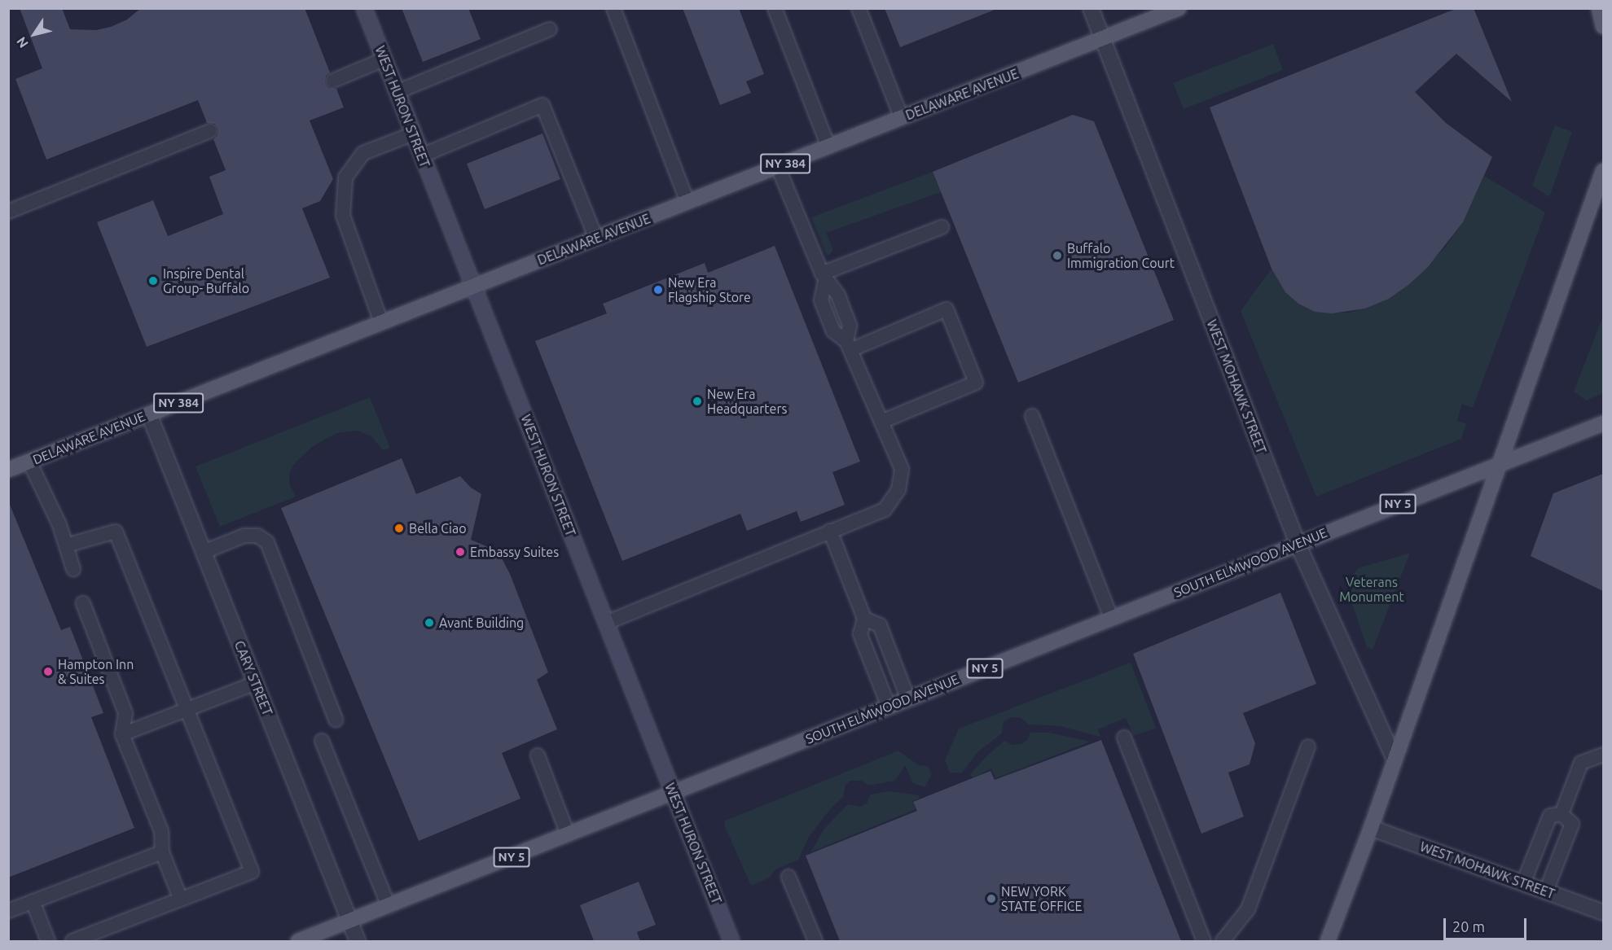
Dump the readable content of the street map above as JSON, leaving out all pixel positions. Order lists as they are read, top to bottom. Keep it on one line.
{"streets":{"main road":["DELAWARE AVENUE","NY 384","NY 5","SOUTH ELMWOOD AVENUE"],"street":["WEST HURON STREET","WEST MOHAWK STREET","CARY STREET"]},"crossings":[["DELAWARE AVENUE","WEST HURON STREET"],["DELAWARE AVENUE","WEST MOHAWK STREET"],["DELAWARE AVENUE","CARY STREET"],["WEST HURON STREET","SOUTH ELMWOOD AVENUE"],["WEST MOHAWK STREET","SOUTH ELMWOOD AVENUE"],["SOUTH ELMWOOD AVENUE","CARY STREET"]],"parks":["Veterans Monument"],"places":["Buffalo Immigration Court","Inspire Dental Group- Buffalo","New Era Flagship Store","New Era Headquarters","Bella Ciao","Embassy Suites","Avant Building","Hampton Inn & Suites","NEW YORK STATE OFFICE"],"scale_bar":"20 m","north":"bottom left"}
